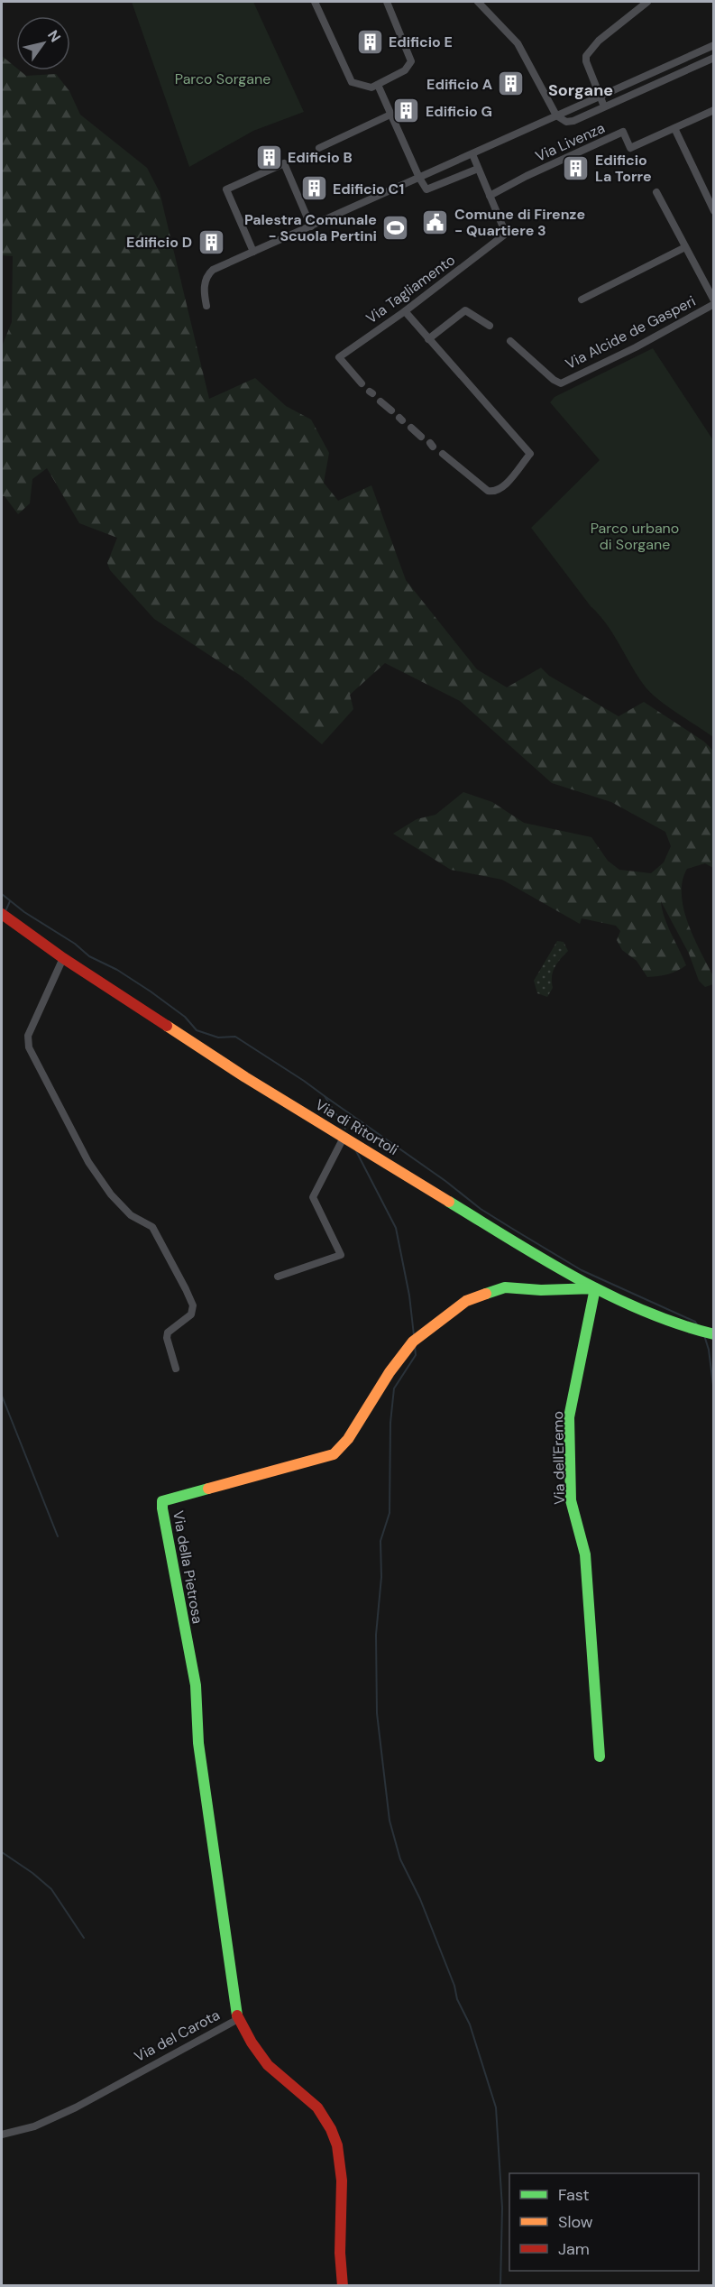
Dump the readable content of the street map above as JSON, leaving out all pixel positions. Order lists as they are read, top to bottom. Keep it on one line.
{"streets":{"street":["Via Livenza","Via Tagliamento","Via Alcide de Gasperi","Via di Ritortoli","Via dell'Eremo","Via della Pietrosa","Via del Carota"]},"crossings":[["Via Livenza","Via Tagliamento"],["Via di Ritortoli","Via dell'Eremo"],["Via di Ritortoli","Via della Pietrosa"],["Via dell'Eremo","Via della Pietrosa"],["Via della Pietrosa","Via del Carota"]],"districts":["Sorgane"],"parks":["Parco Sorgane","Parco urbano di Sorgane"],"places":{"building":["Edificio E","Edificio A","Edificio G","Edificio B","Edificio La Torre","Edificio C1","Edificio D"],"public building":["Comune di Firenze - Quartiere 3"],"sports":["Palestra Comunale - Scuola Pertini"]},"legend":["Fast","Slow","Jam"],"north":"top right"}
